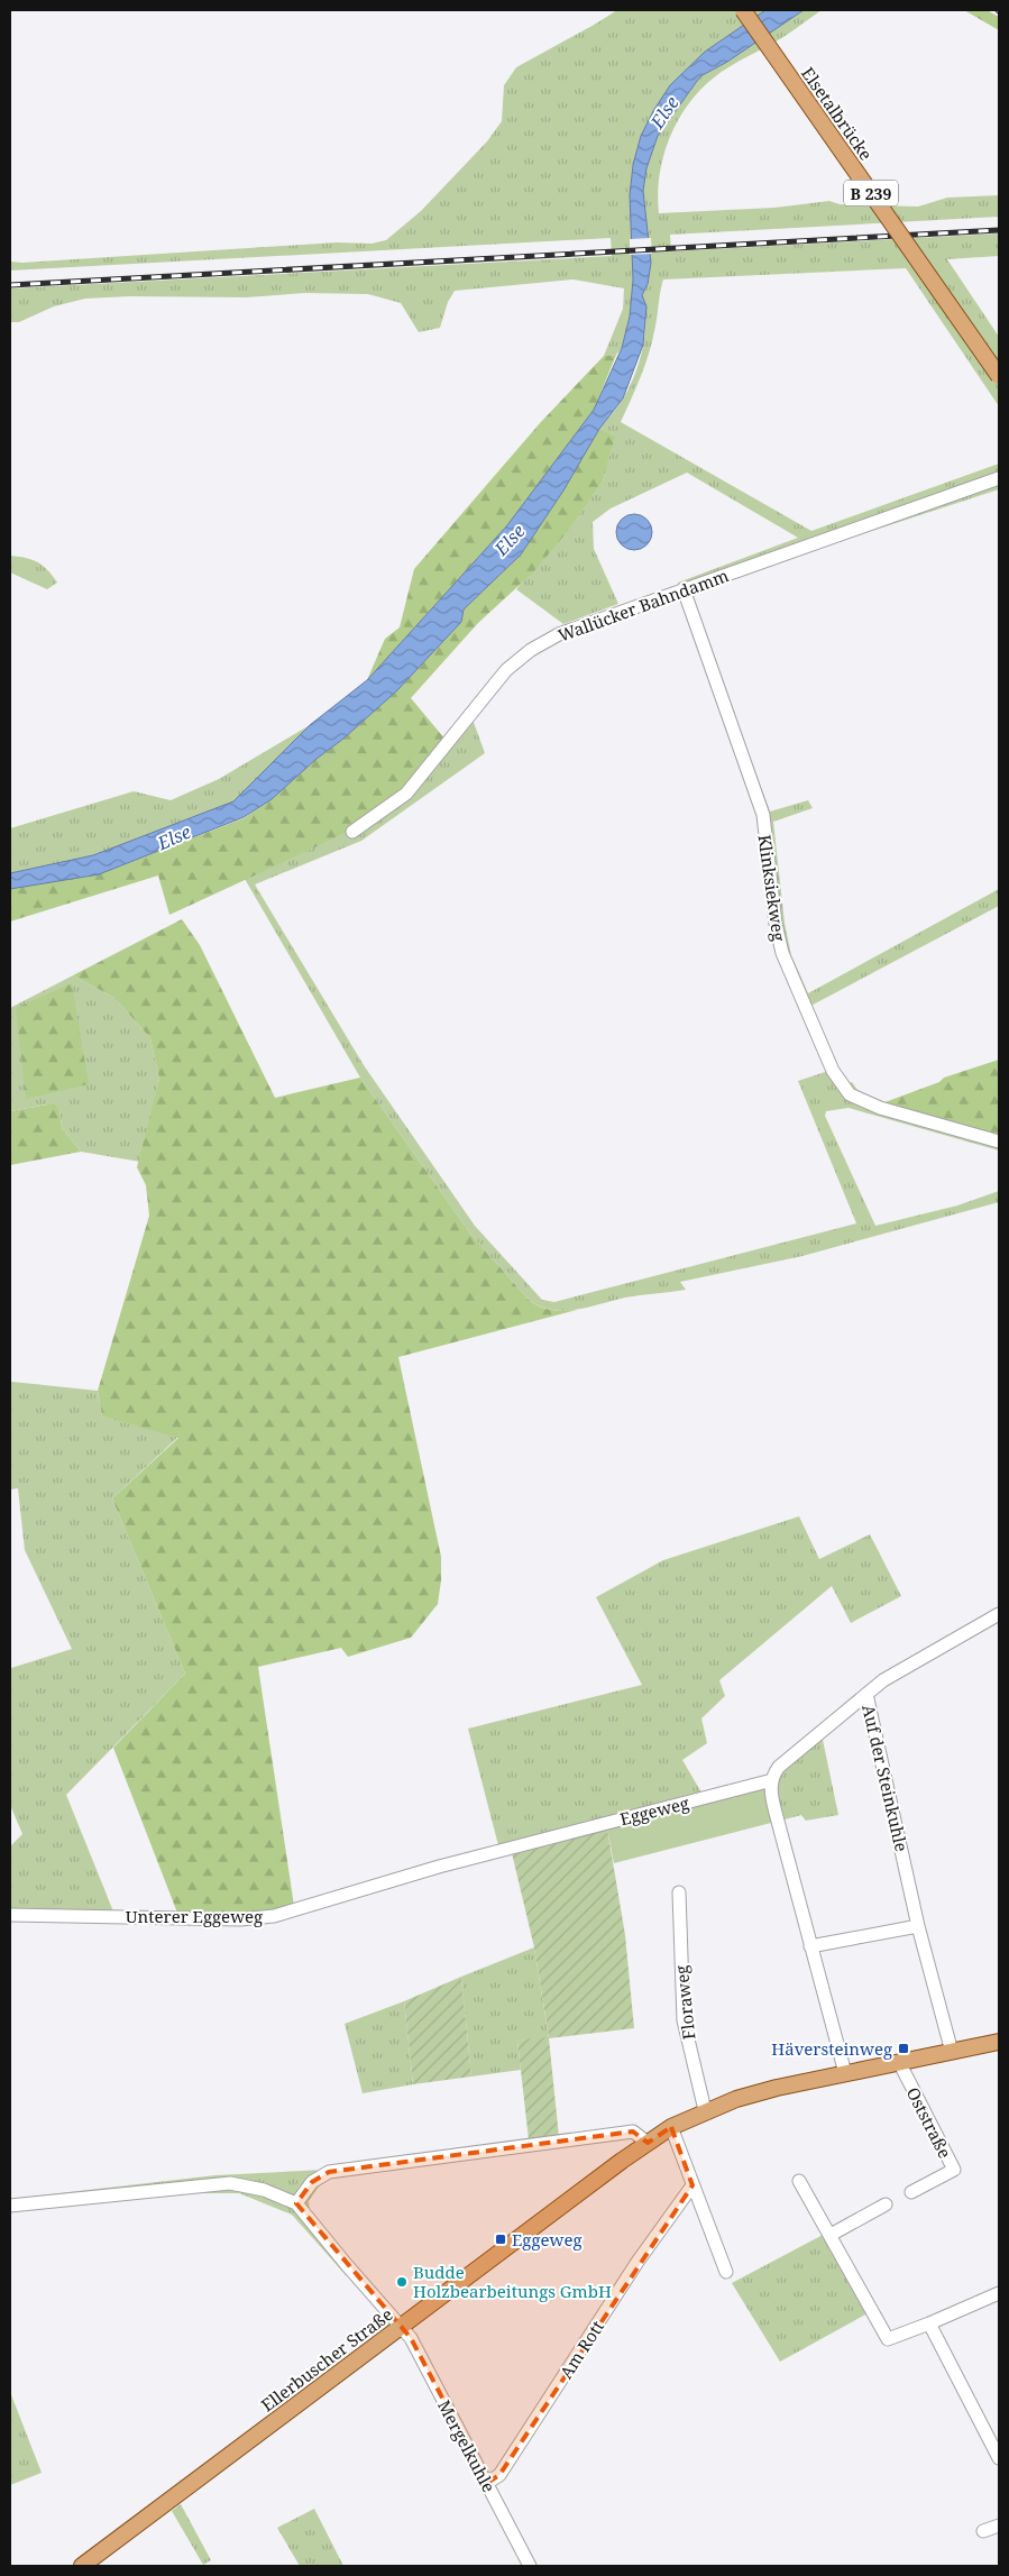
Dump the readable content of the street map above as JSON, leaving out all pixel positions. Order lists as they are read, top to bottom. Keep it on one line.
{"streets":{"main road":["Elsetalbrücke","B 239","Ellerbuscher Straße"],"street":["Wallücker Bahndamm","Klinksiekweg","Auf der Steinkuhle","Eggeweg","Unterer Eggeweg","Floraweg","Oststraße","Am Rott","Mergelkuhle"]},"crossings":[["Wallücker Bahndamm","Klinksiekweg"],["Auf der Steinkuhle","Eggeweg"],["Auf der Steinkuhle","Ellerbuscher Straße"],["Eggeweg","Unterer Eggeweg"],["Floraweg","Ellerbuscher Straße"],["Oststraße","Ellerbuscher Straße"],["Am Rott","Mergelkuhle"],["Ellerbuscher Straße","Mergelkuhle"]],"water":["Else"],"places":{"transit":["Häversteinweg","Eggeweg"],"other":["Budde Holzbearbeitungs GmbH"]}}
